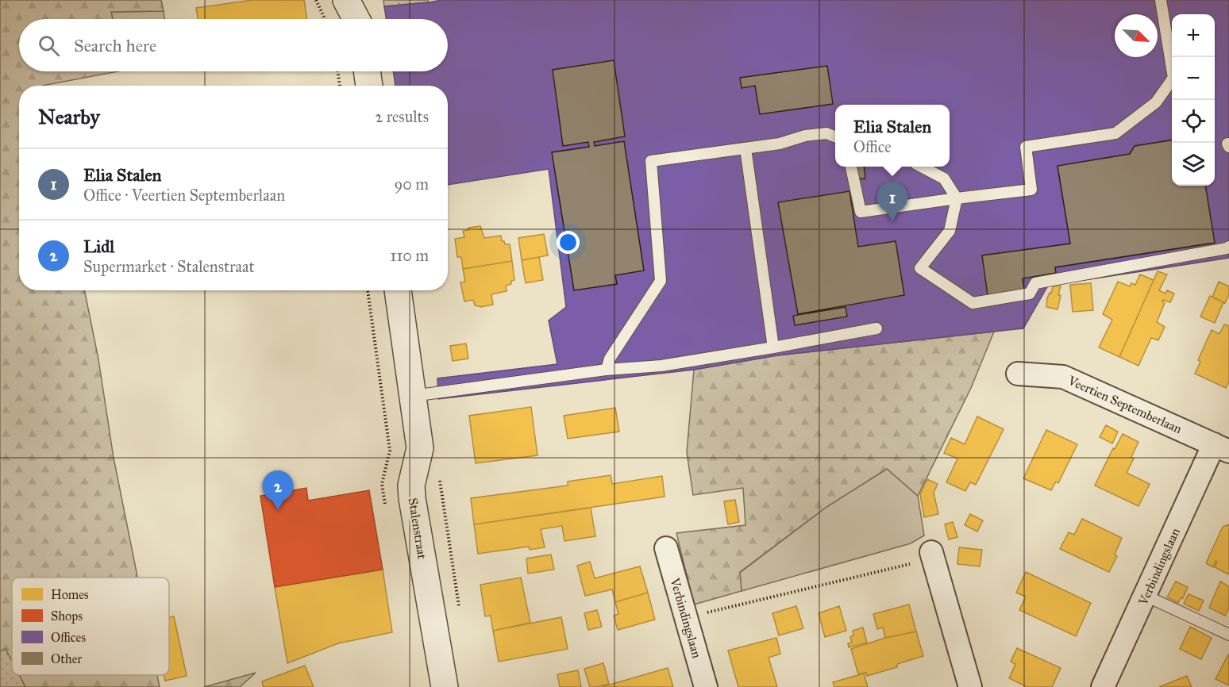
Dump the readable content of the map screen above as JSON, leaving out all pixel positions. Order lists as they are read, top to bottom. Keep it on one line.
{"streets":{"street":["Veertien Septemberlaan","Stalenstraat","Verbindingslaan"]},"crossings":[["Veertien Septemberlaan","Verbindingslaan"]],"legend":["Homes","Shops","Offices","Other"],"north":"bottom right","page":{"map_buttons":["+","−"],"search":"Search here","heading":["Nearby","2 results"],"popup":["Elia Stalen","Office"],"list":[{"mark":"1","name":"Elia Stalen","note":"Office · Veertien Septemberlaan","value":"90 m"},{"mark":"2","name":"Lidl","note":"Supermarket · Stalenstraat","value":"110 m"}],"pins":["1","2"]}}
